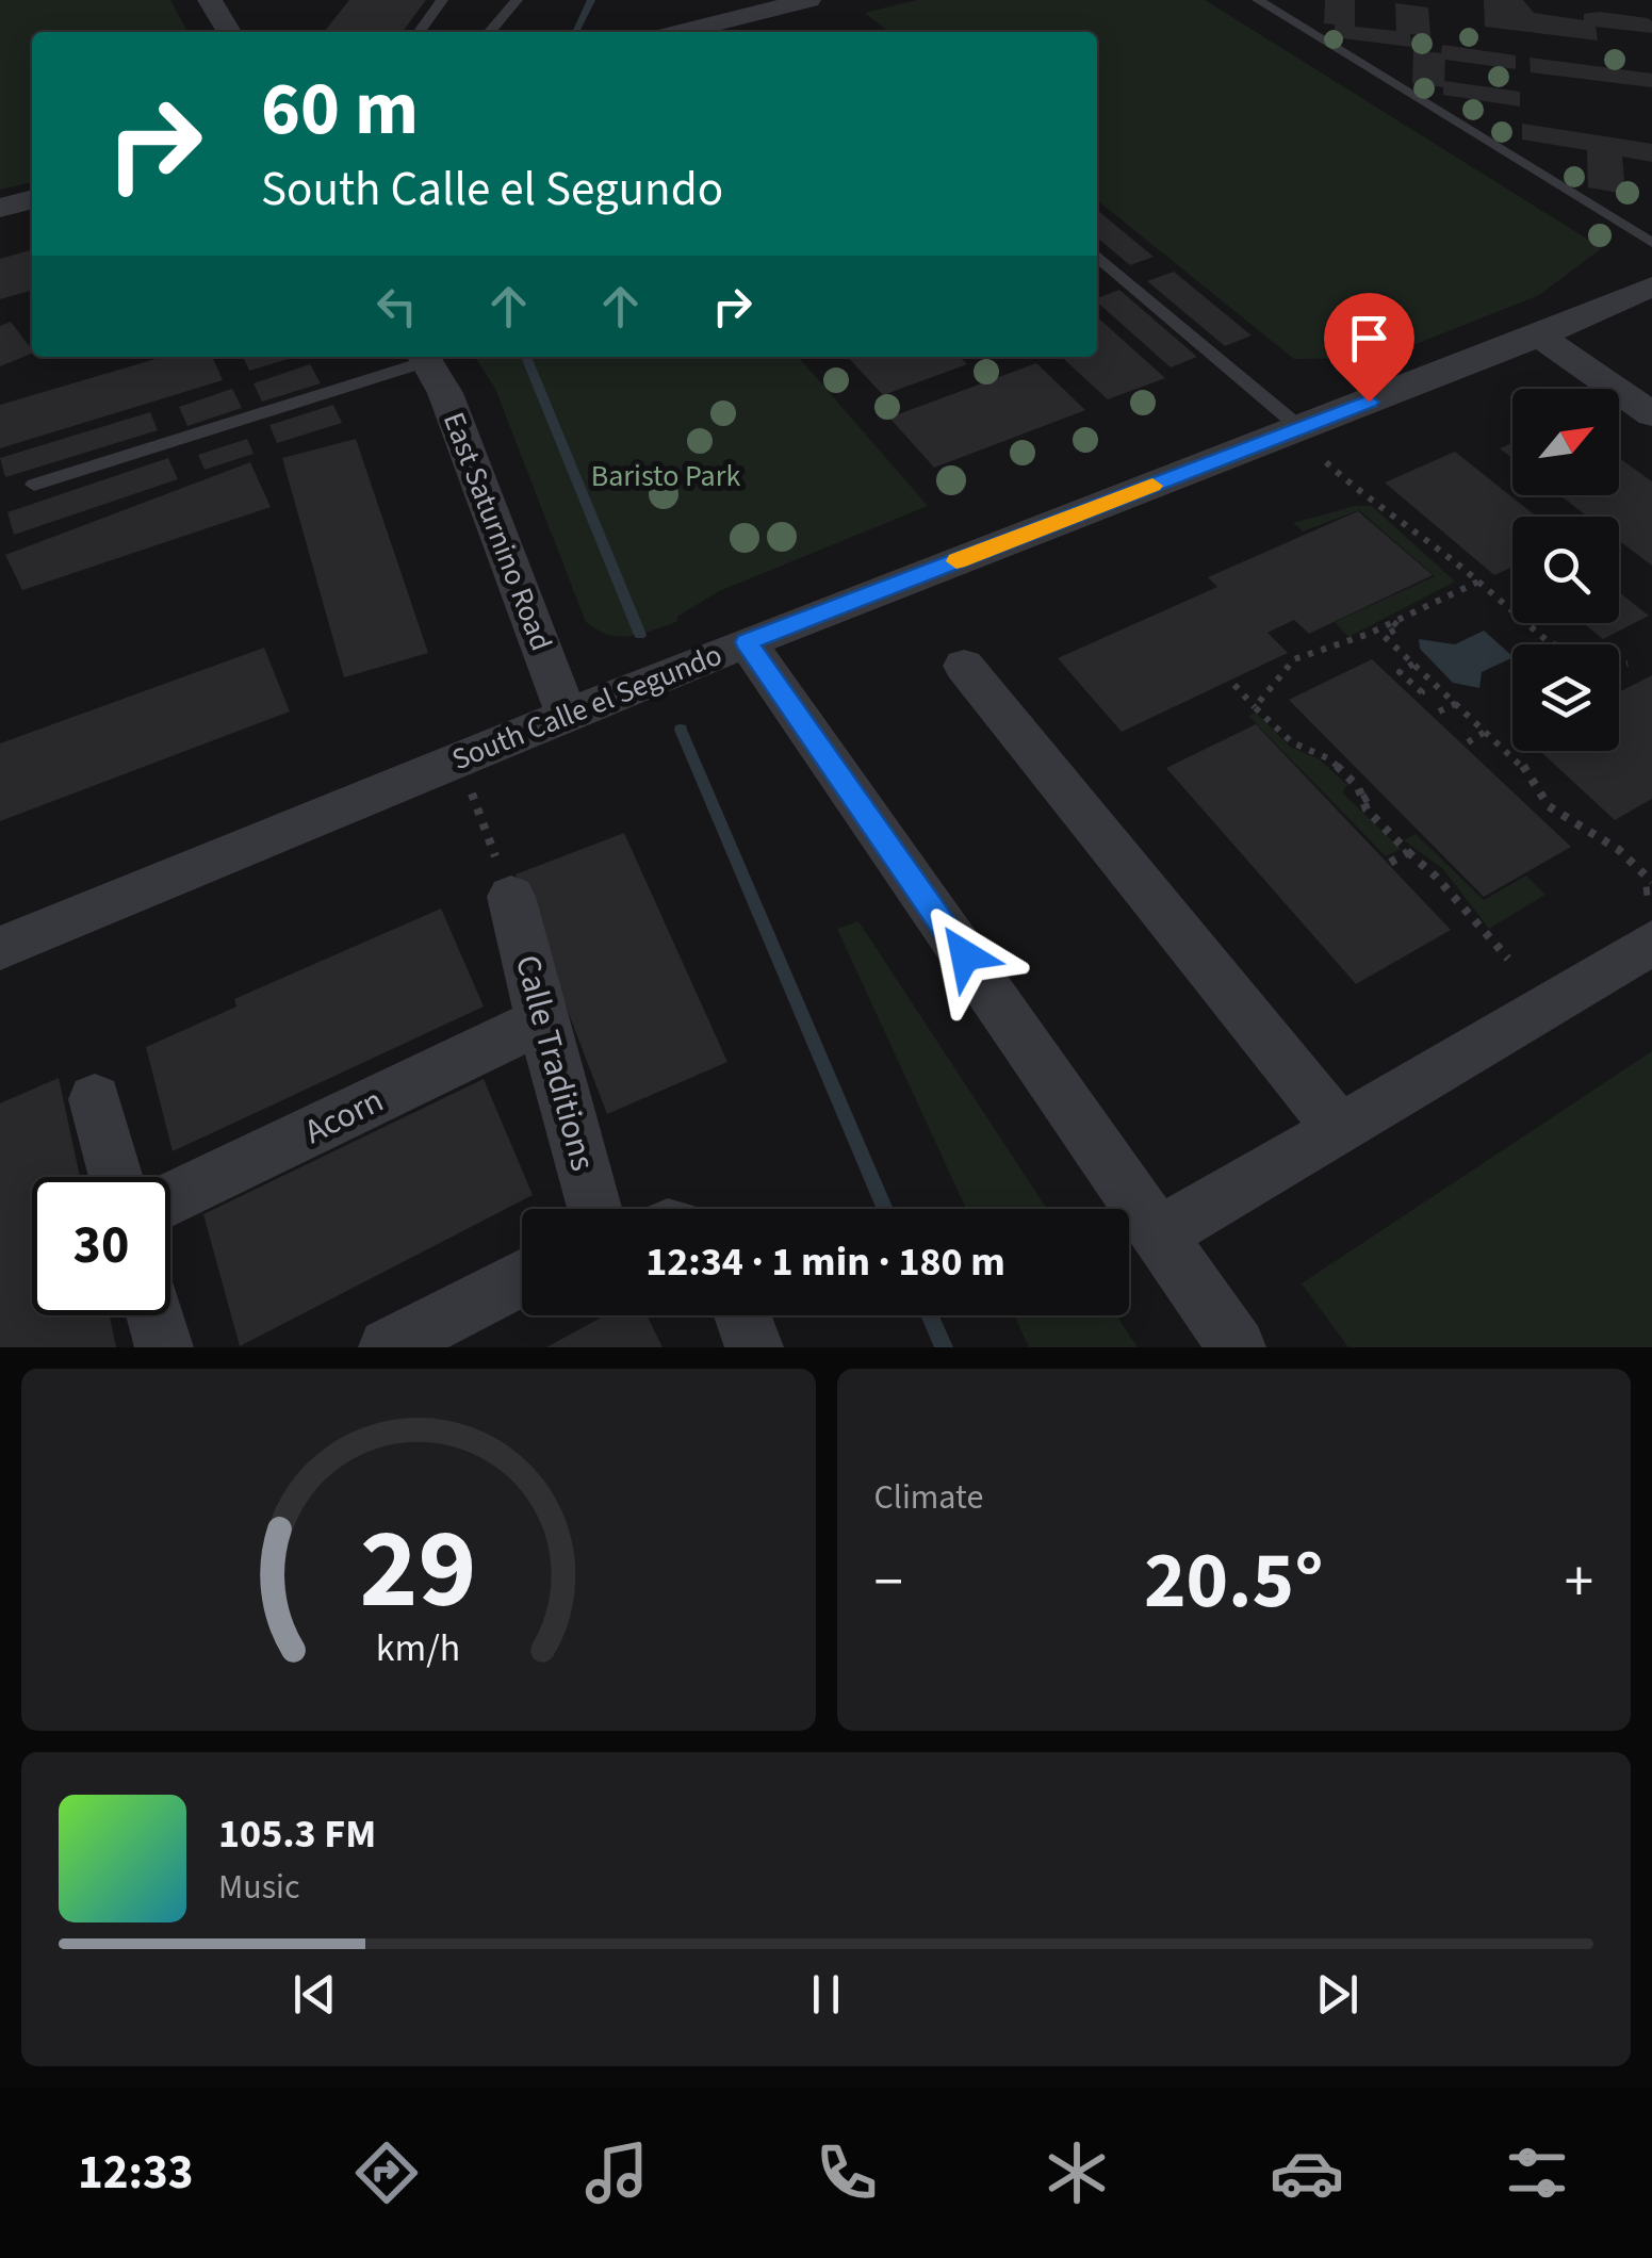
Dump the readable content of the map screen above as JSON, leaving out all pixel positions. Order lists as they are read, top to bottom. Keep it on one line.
{"streets":{"street":["East Saturnino Road","South Calle el Segundo","Calle Traditions","Acorn"]},"crossings":[["East Saturnino Road","South Calle el Segundo"],["Calle Traditions","Acorn"]],"parks":["Baristo Park"],"north":"top right","page":{"turn":["60 m","South Calle el Segundo"],"limit":"30","trip":"12:34 · 1 min · 180 m","tile":"Climate","heat":["−","20.5°","+"],"song":["105.3 FM","Music"],"tabs":"12:33","gauge":["29","km/h"]}}
